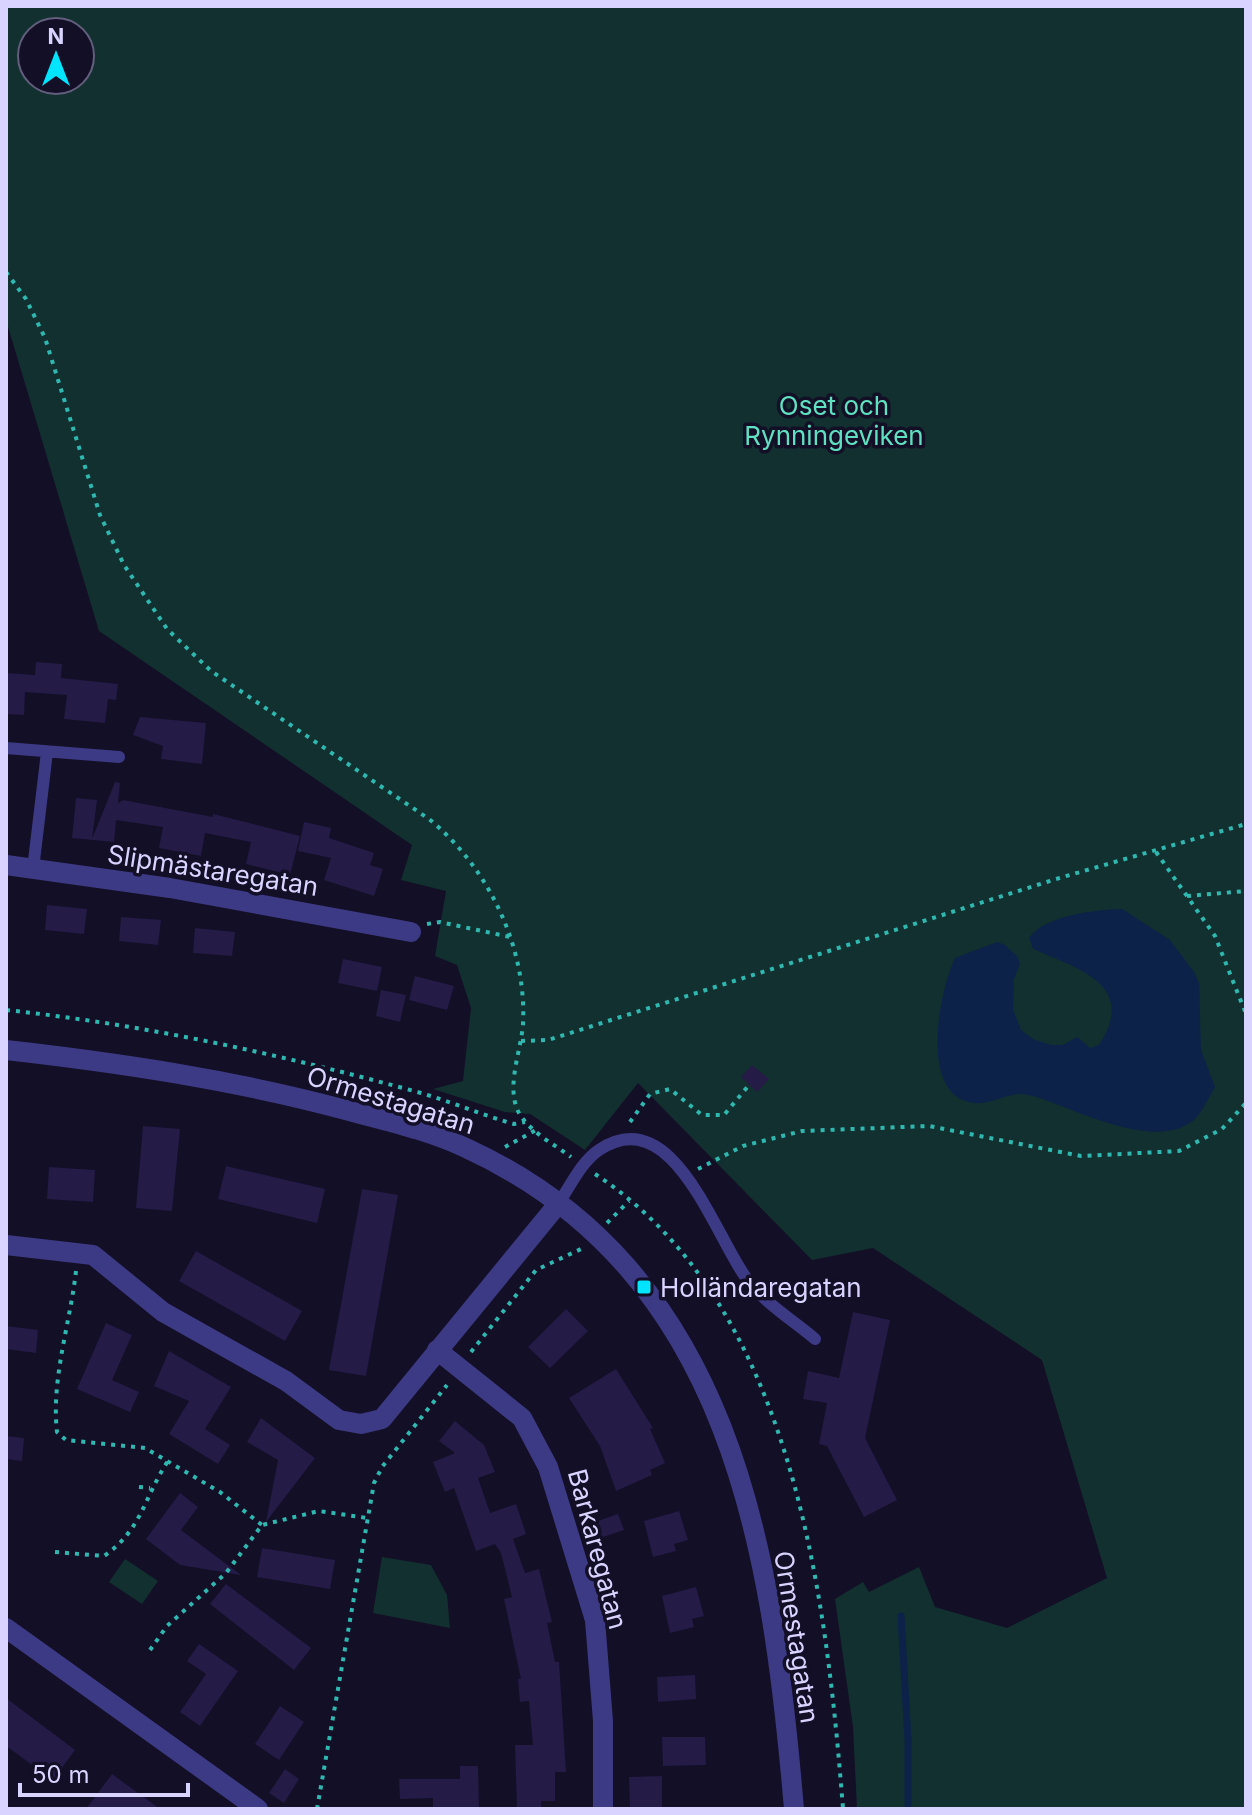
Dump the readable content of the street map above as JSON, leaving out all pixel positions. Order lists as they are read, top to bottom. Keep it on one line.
{"streets":{"street":["Slipmästaregatan","Ormestagatan","Barkaregatan"]},"parks":["Oset och Rynningeviken"],"places":{"transit":["Holländaregatan"]},"scale_bar":"50 m","north":"top"}
